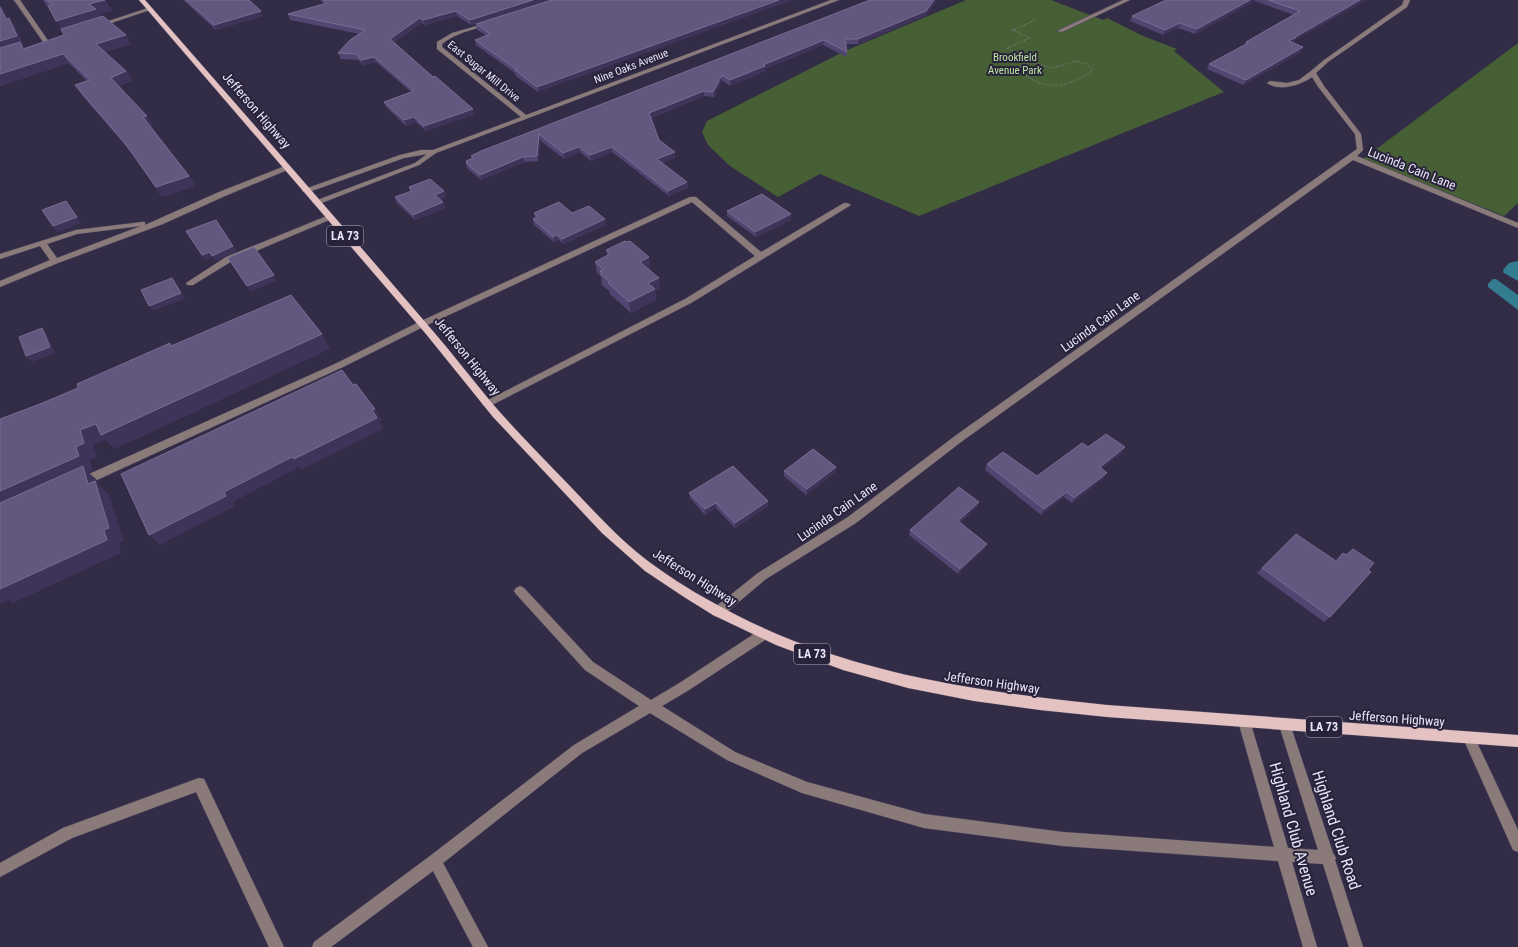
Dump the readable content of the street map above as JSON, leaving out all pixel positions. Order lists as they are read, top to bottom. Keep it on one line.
{"streets":{"main road":["Jefferson Highway","LA 73"],"street":["Nine Oaks Avenue","East Sugar Mill Drive","Lucinda Cain Lane","Highland Club Avenue","Highland Club Road"]},"crossings":[["Nine Oaks Avenue","East Sugar Mill Drive"],["Nine Oaks Avenue","Jefferson Highway"],["Jefferson Highway","Lucinda Cain Lane"],["Jefferson Highway","Highland Club Avenue"],["Jefferson Highway","Highland Club Road"]],"parks":["Brookfield Avenue Park"]}
